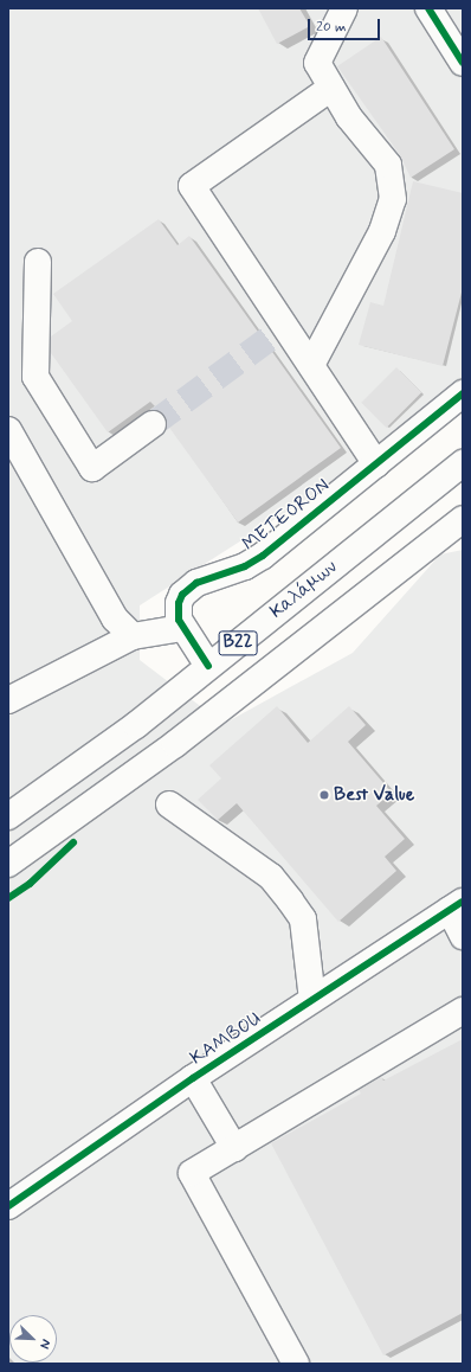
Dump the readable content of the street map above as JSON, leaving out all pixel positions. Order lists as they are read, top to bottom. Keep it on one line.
{"streets":{"main road":["METEORON","Καλάμων","B22","KAMBOU"]},"crossings":[["METEORON","Καλάμων"]],"places":["Best Value"],"scale_bar":"20 m","north":"bottom right"}
